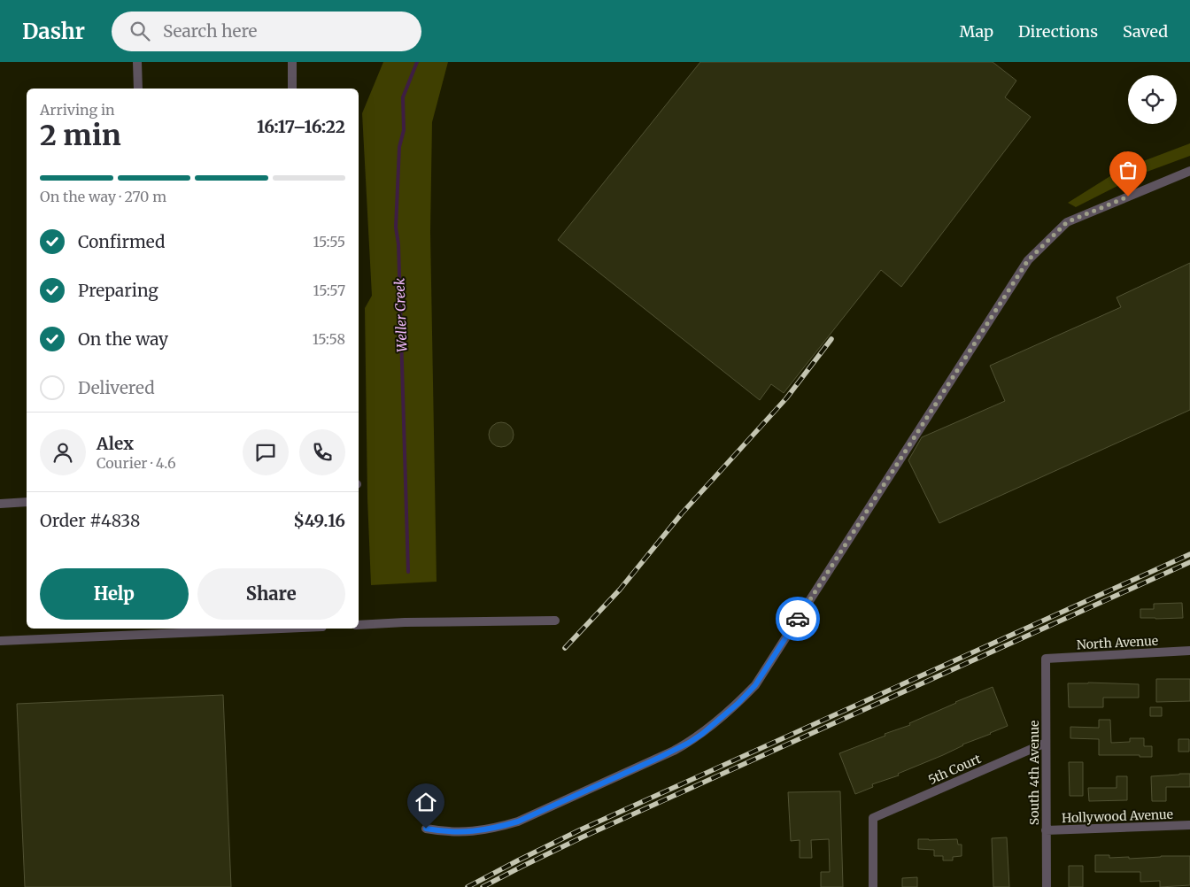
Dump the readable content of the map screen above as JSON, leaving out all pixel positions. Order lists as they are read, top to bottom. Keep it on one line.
{"streets":{"street":["North Avenue","5th Court","South 4th Avenue","Hollywood Avenue"]},"crossings":[["North Avenue","South 4th Avenue"],["5th Court","South 4th Avenue"],["South 4th Avenue","Hollywood Avenue"]],"water":["Weller Creek"],"page":{"header":"Dashr","search":"Search here","nav":["Map","Directions","Saved"],"heading":["2 min","Arriving in","16:17–16:22"],"panel":["Alex","Courier · 4.6","Order #4838","$49.16"],"bar":"On the way · 270 m","list":[["Confirmed","15:55"],["Preparing","15:57"],["On the way","15:58"],"Delivered"],"buttons":["Help","Share"]}}
